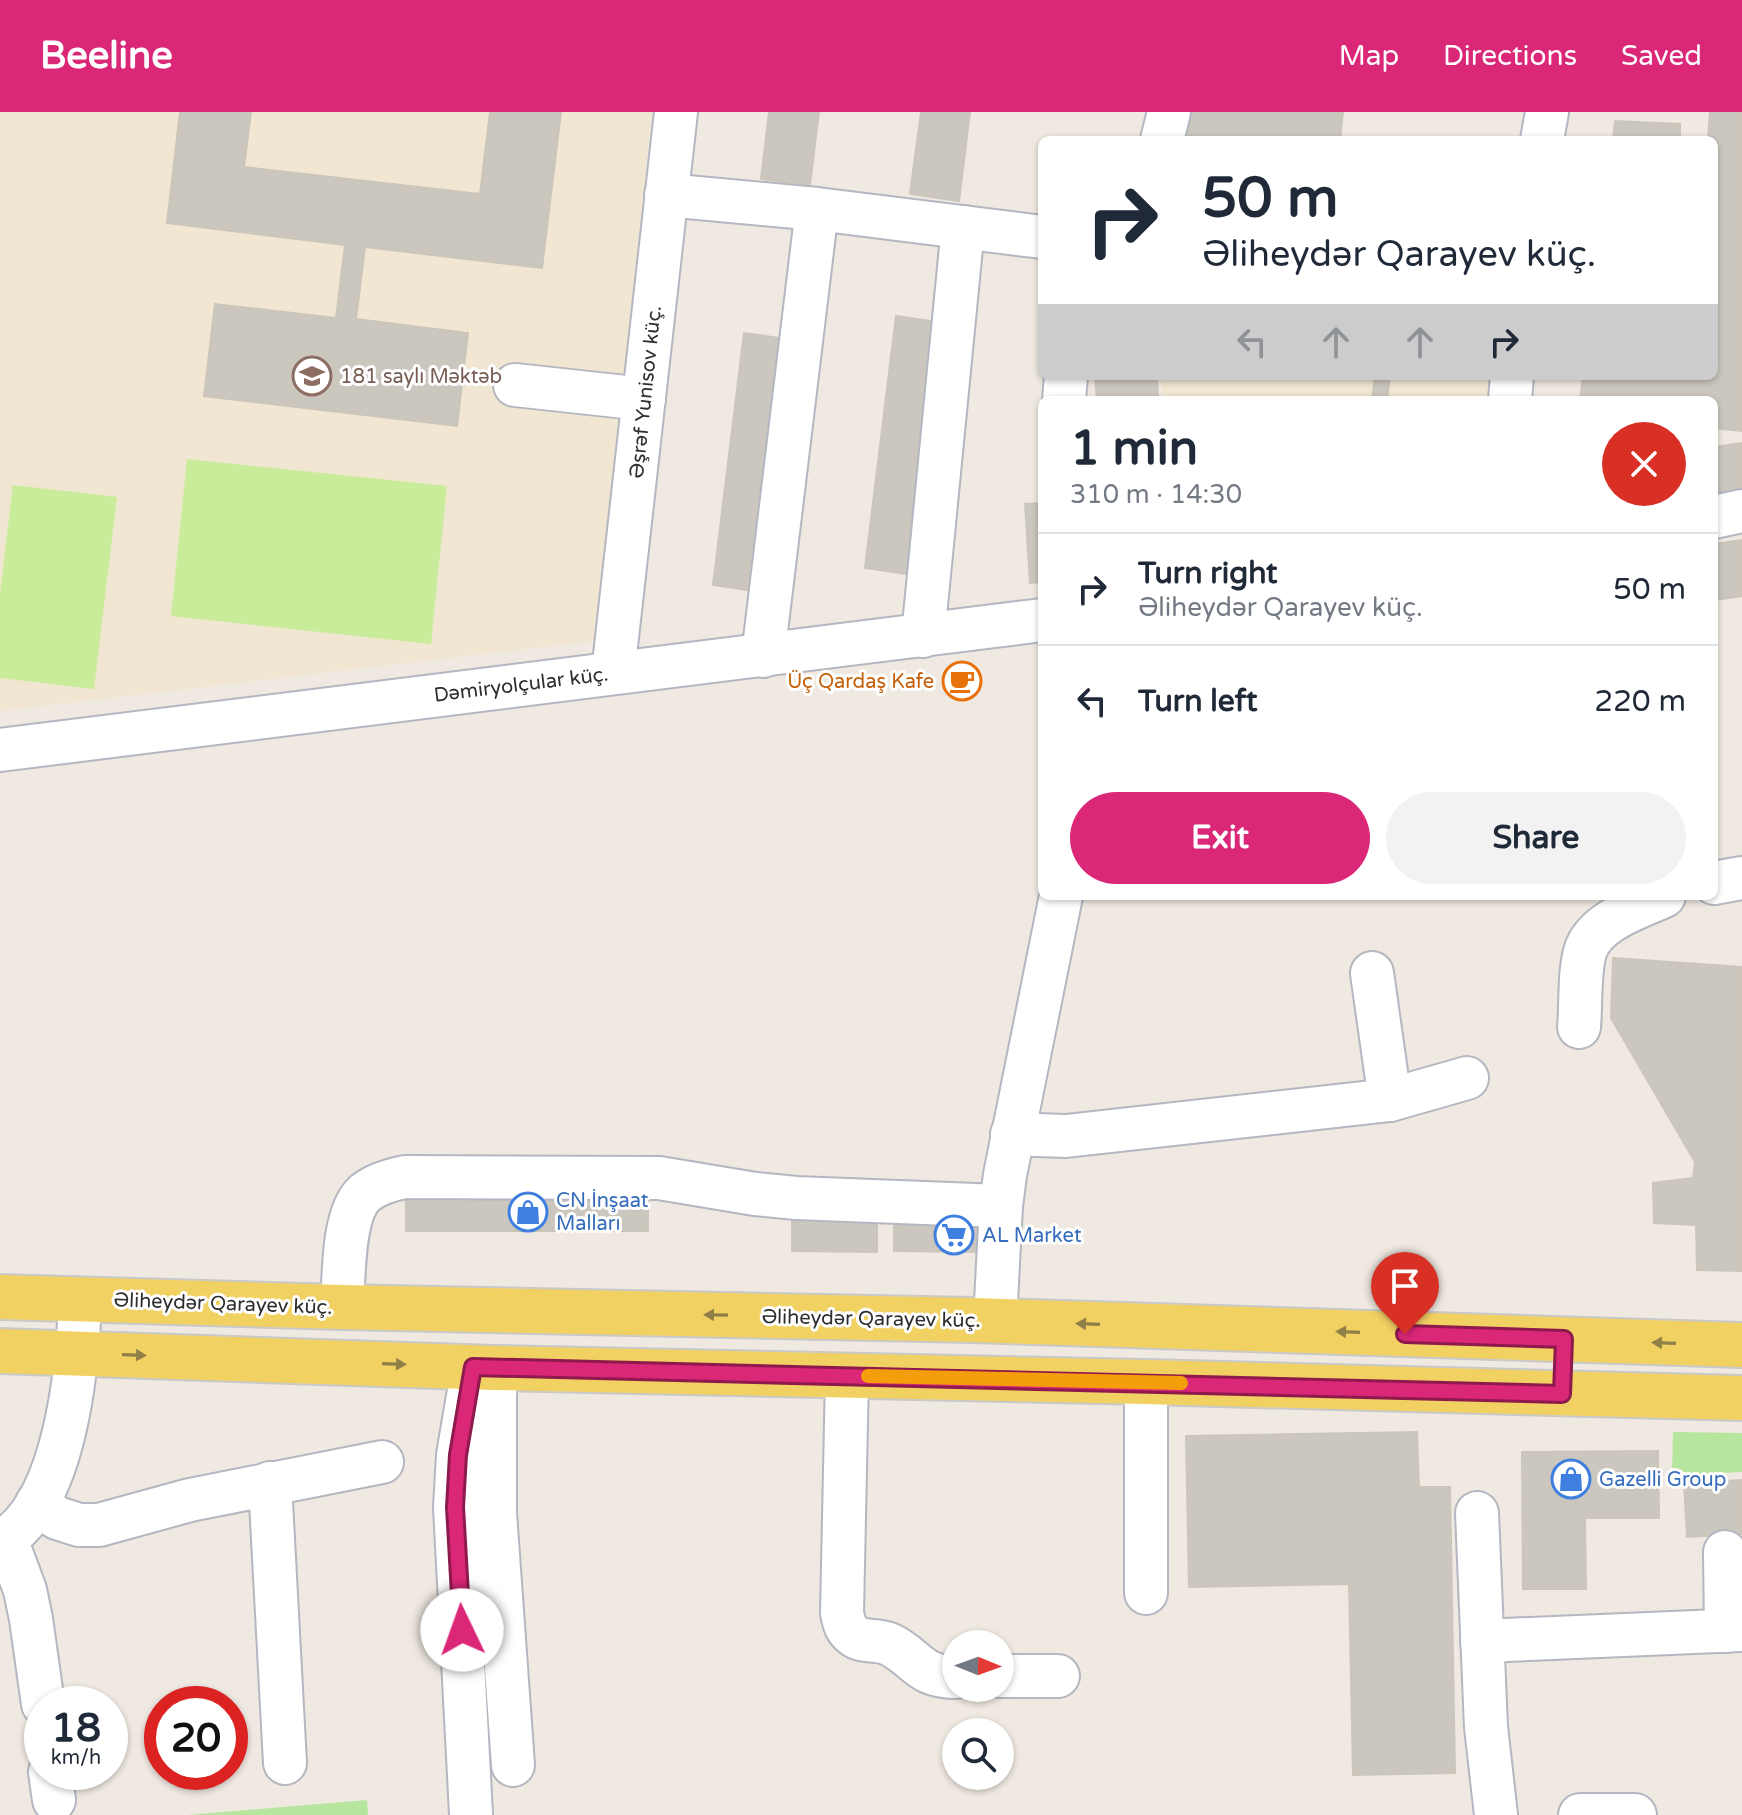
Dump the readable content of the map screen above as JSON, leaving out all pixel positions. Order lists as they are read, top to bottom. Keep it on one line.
{"streets":{"main road":["Əliheydər Qarayev küç."],"street":["Əşrəf Yunisov küç.","Dəmiryolçular küç."]},"crossings":[["Əşrəf Yunisov küç.","Dəmiryolçular küç."]],"places":{"school or university":["181 saylı Məktəb"],"cafe":["Üç Qardaş Kafe"],"shop":["CN İnşaat Malları","Gazelli Group"],"supermarket":["AL Market"]},"north":"right","page":{"header":"Beeline","nav":["Map","Directions","Saved"],"turn":["50 m","Əliheydər Qarayev küç."],"heading":["1 min","310 m · 14:30"],"list":[{"name":"Turn right","note":"Əliheydər Qarayev küç.","value":"50 m"},{"name":"Turn left","value":"220 m"}],"buttons":["Exit","Share"],"speed":"18 km/h","limit":"20"}}
